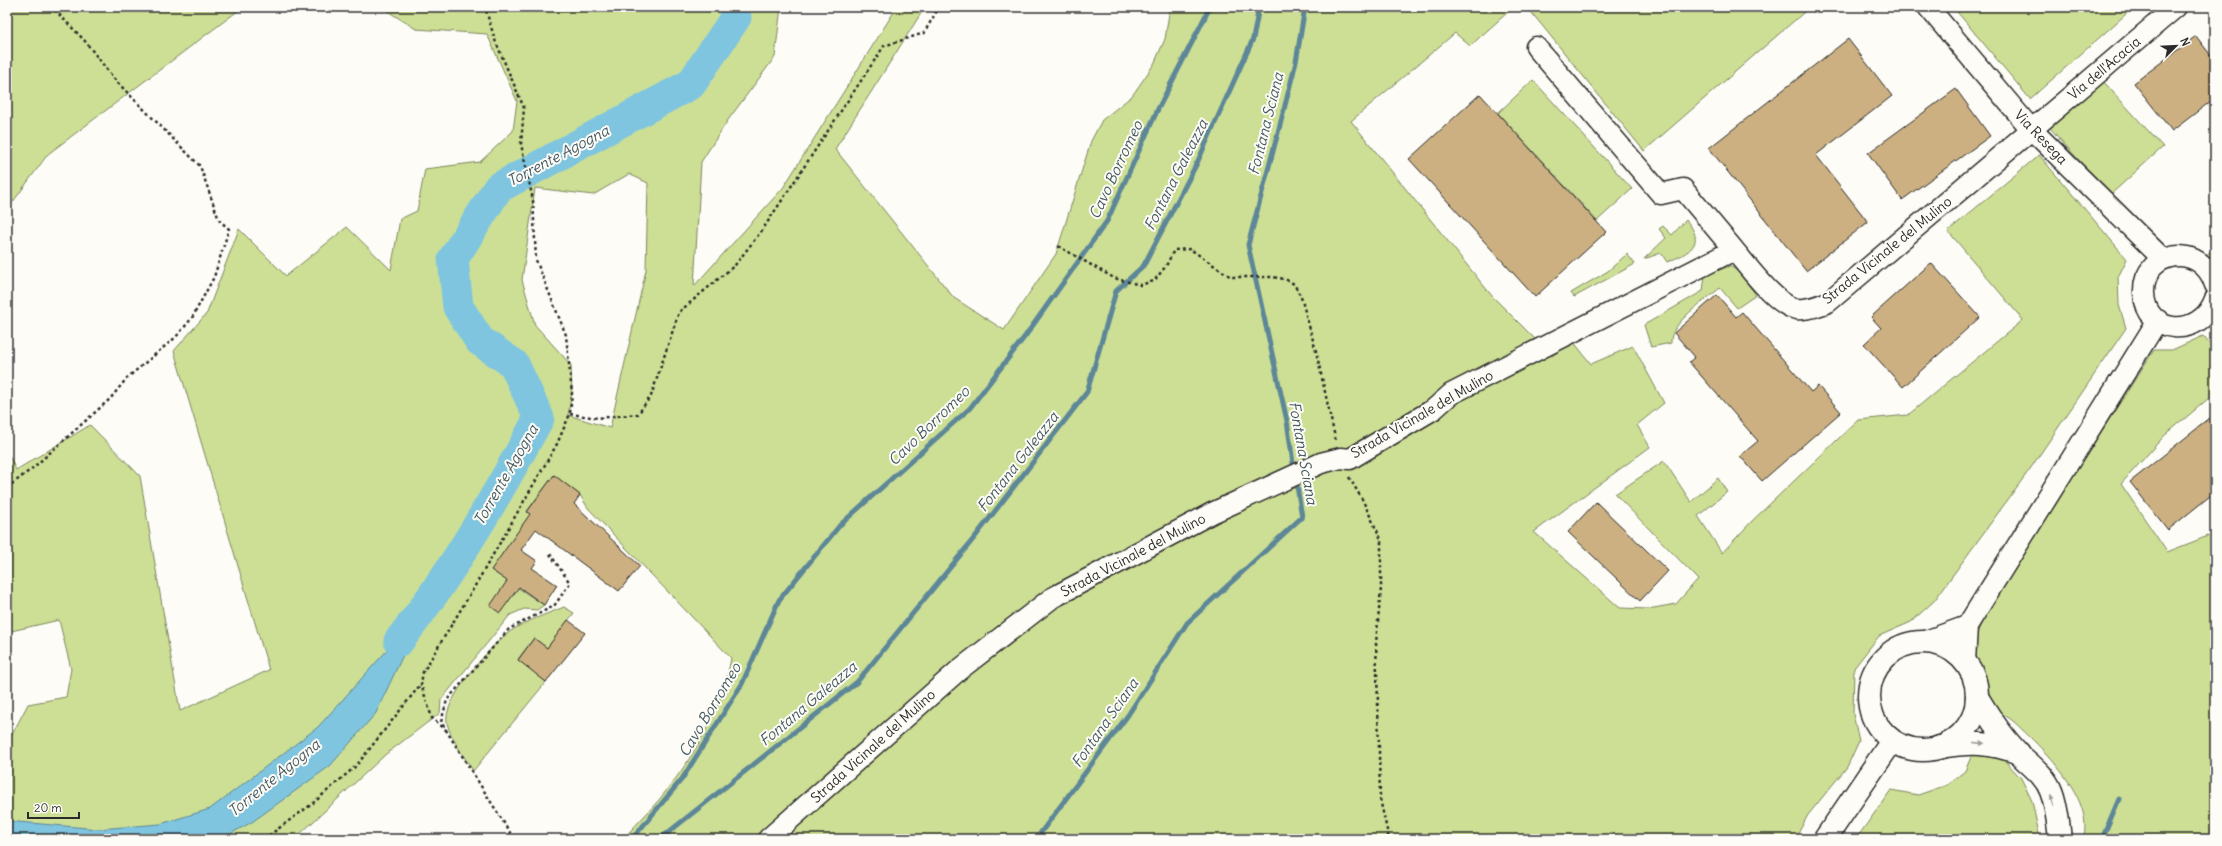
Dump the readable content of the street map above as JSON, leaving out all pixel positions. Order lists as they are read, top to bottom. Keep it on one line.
{"streets":{"street":["Via dell'Acacia","Via Resega","Strada Vicinale del Mulino"]},"crossings":[["Via dell'Acacia","Via Resega"],["Via dell'Acacia","Strada Vicinale del Mulino"],["Via Resega","Strada Vicinale del Mulino"]],"water":["Fontana Sciana","Torrente Agogna","Cavo Borromeo","Fontana Galeazza"],"scale_bar":"20 m","north":"top right"}
